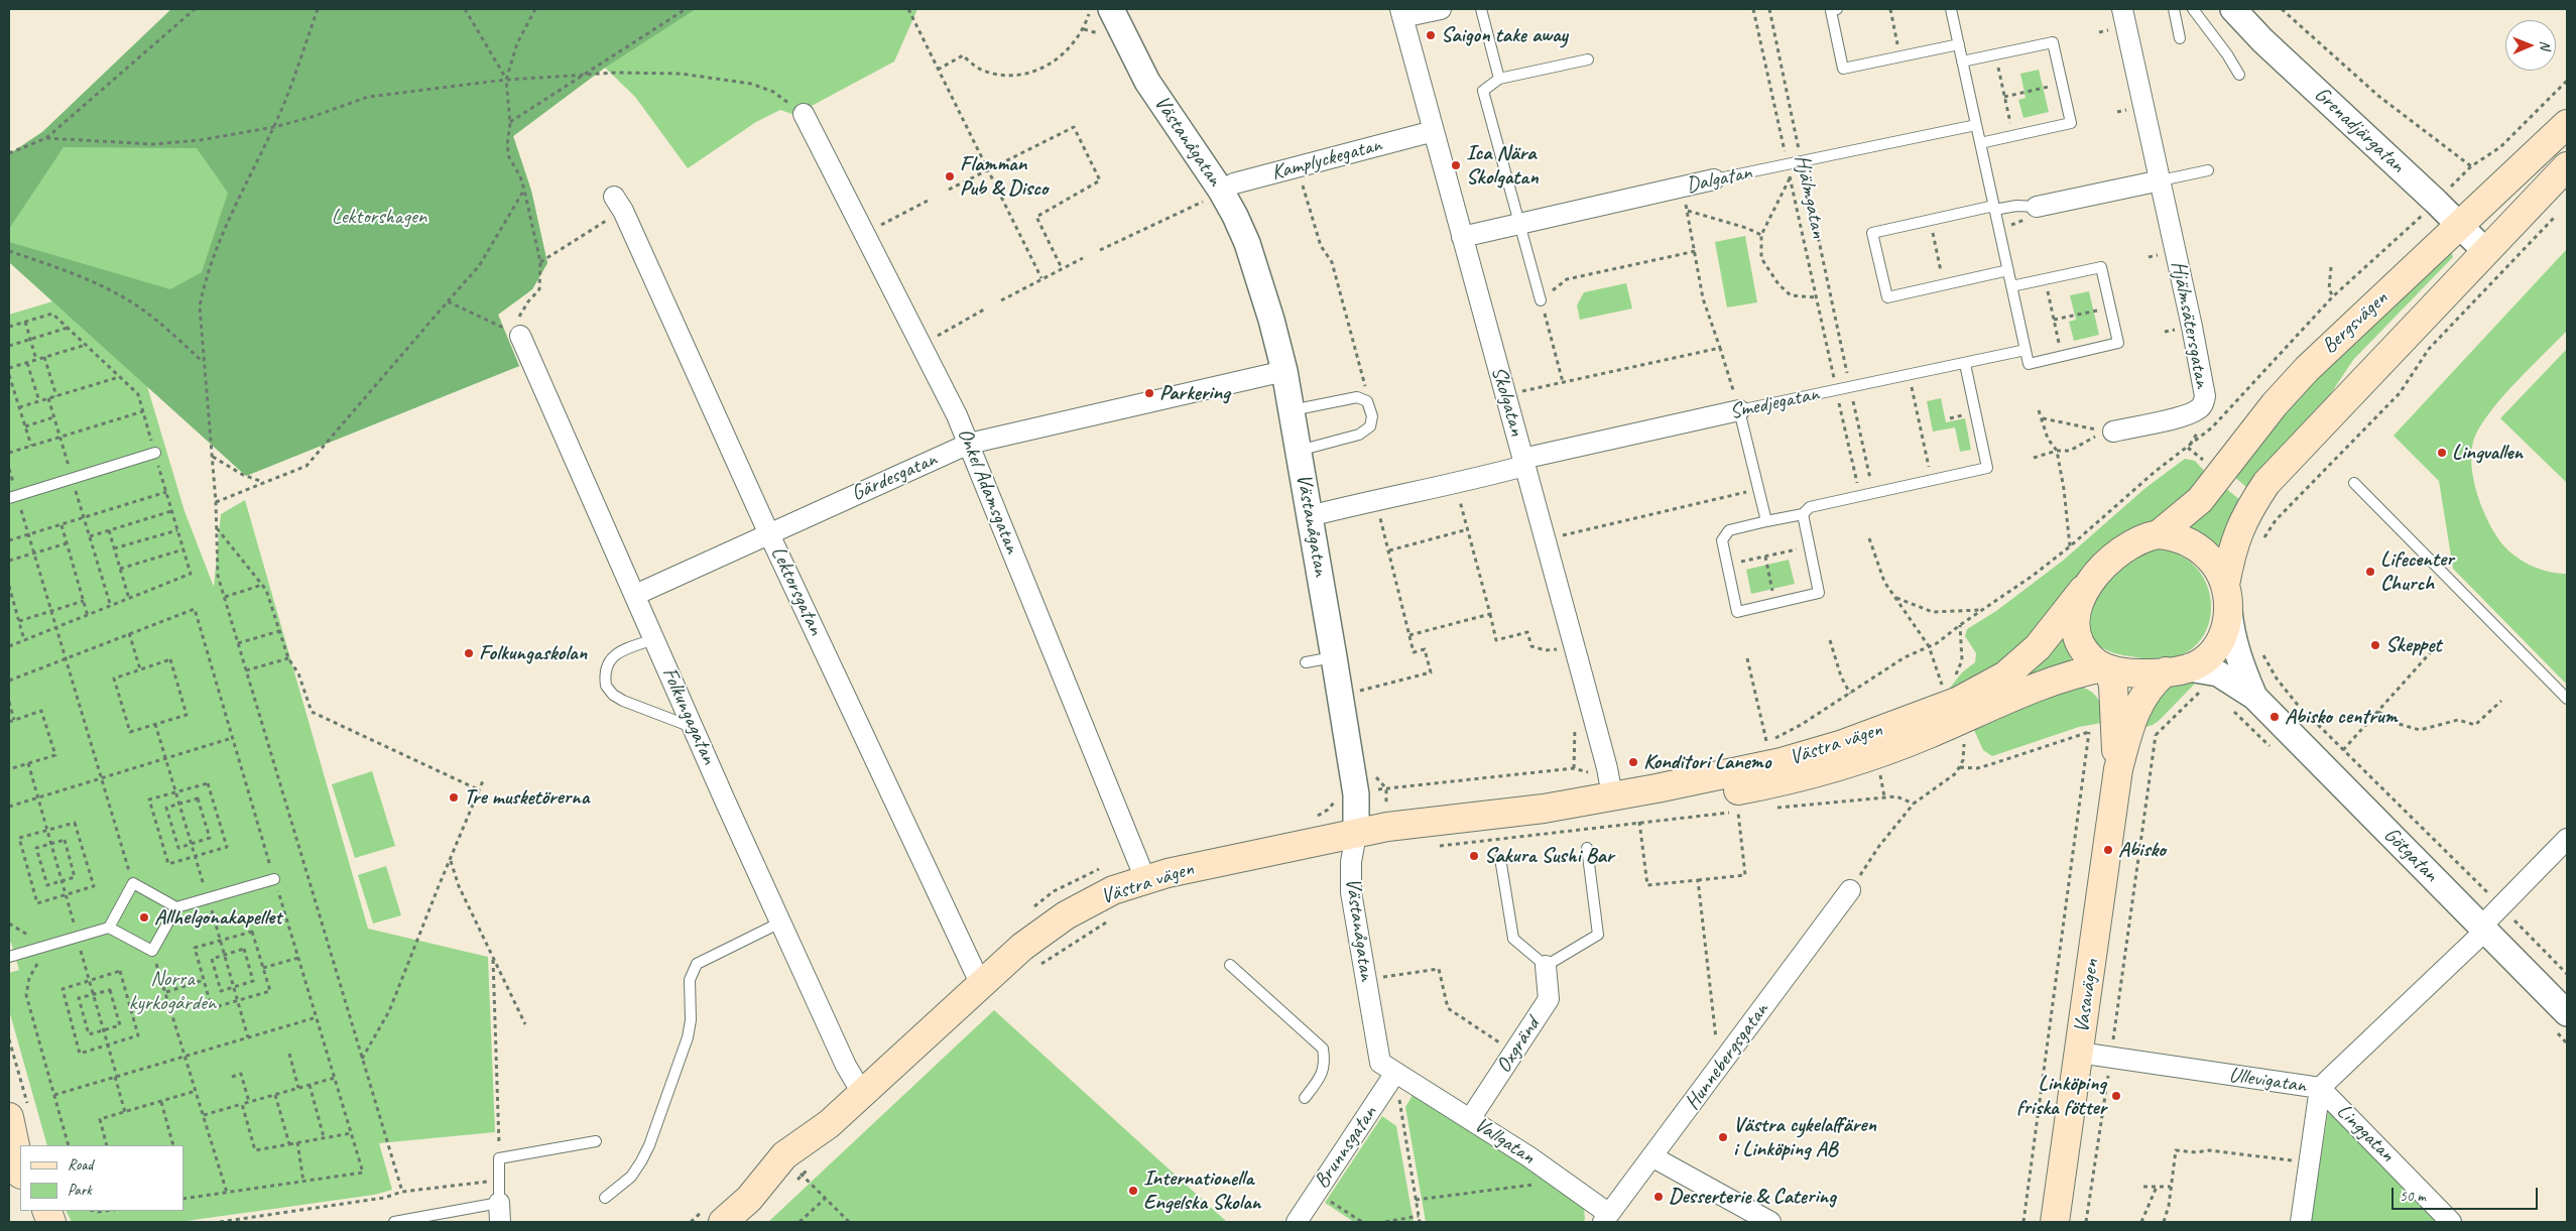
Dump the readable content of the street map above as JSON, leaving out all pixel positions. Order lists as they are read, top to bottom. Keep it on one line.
{"streets":{"main road":["Bergsvägen","Västra vägen","Vasavägen"],"street":["Grenadjärgatan","Västanågatan","Kamplyckegatan","Dalgatan","Hjälmsätersgatan","Skolgatan","Smedjegatan","Gärdesgatan","Onkel Adamsgatan","Lektorsgatan","Folkungagatan","Götgatan","Oxgränd","Hunnebergsgatan","Ullevigatan","Linggatan","Vallgatan","Brunnsgatan"],"path":["Hjälmgatan"]},"crossings":[["Grenadjärgatan","Bergsvägen"],["Västanågatan","Kamplyckegatan"],["Västanågatan","Smedjegatan"],["Västanågatan","Gärdesgatan"],["Västanågatan","Västra vägen"],["Västanågatan","Vallgatan"],["Västanågatan","Brunnsgatan"],["Kamplyckegatan","Skolgatan"],["Dalgatan","Hjälmgatan"],["Dalgatan","Skolgatan"],["Hjälmgatan","Smedjegatan"],["Bergsvägen","Västra vägen"],["Bergsvägen","Götgatan"],["Bergsvägen","Vasavägen"],["Skolgatan","Smedjegatan"],["Skolgatan","Västra vägen"],["Gärdesgatan","Onkel Adamsgatan"],["Gärdesgatan","Lektorsgatan"],["Gärdesgatan","Folkungagatan"],["Onkel Adamsgatan","Västra vägen"],["Lektorsgatan","Västra vägen"],["Folkungagatan","Västra vägen"],["Västra vägen","Götgatan"],["Västra vägen","Vasavägen"],["Götgatan","Vasavägen"],["Götgatan","Ullevigatan"],["Vasavägen","Ullevigatan"],["Oxgränd","Vallgatan"],["Hunnebergsgatan","Vallgatan"],["Ullevigatan","Linggatan"],["Vallgatan","Brunnsgatan"]],"parks":["Lektorshagen","Norra kyrkogården"],"places":["Saigon take away","Ica Nära Skolgatan","Flamman Pub & Disco","Parkering","Lingvallen","Lifecenter Church","Skeppet","Folkungaskolan","Abisko centrum","Konditori Lanemo","Tre musketörerna","Abisko","Sakura Sushi Bar","Allhelgonakapellet","Linköping friska fötter","Västra cykelaffären i Linköping AB","Internationella Engelska Skolan","Desserterie & Catering"],"legend":["Road","Park"],"scale_bar":"50 m","north":"right"}
